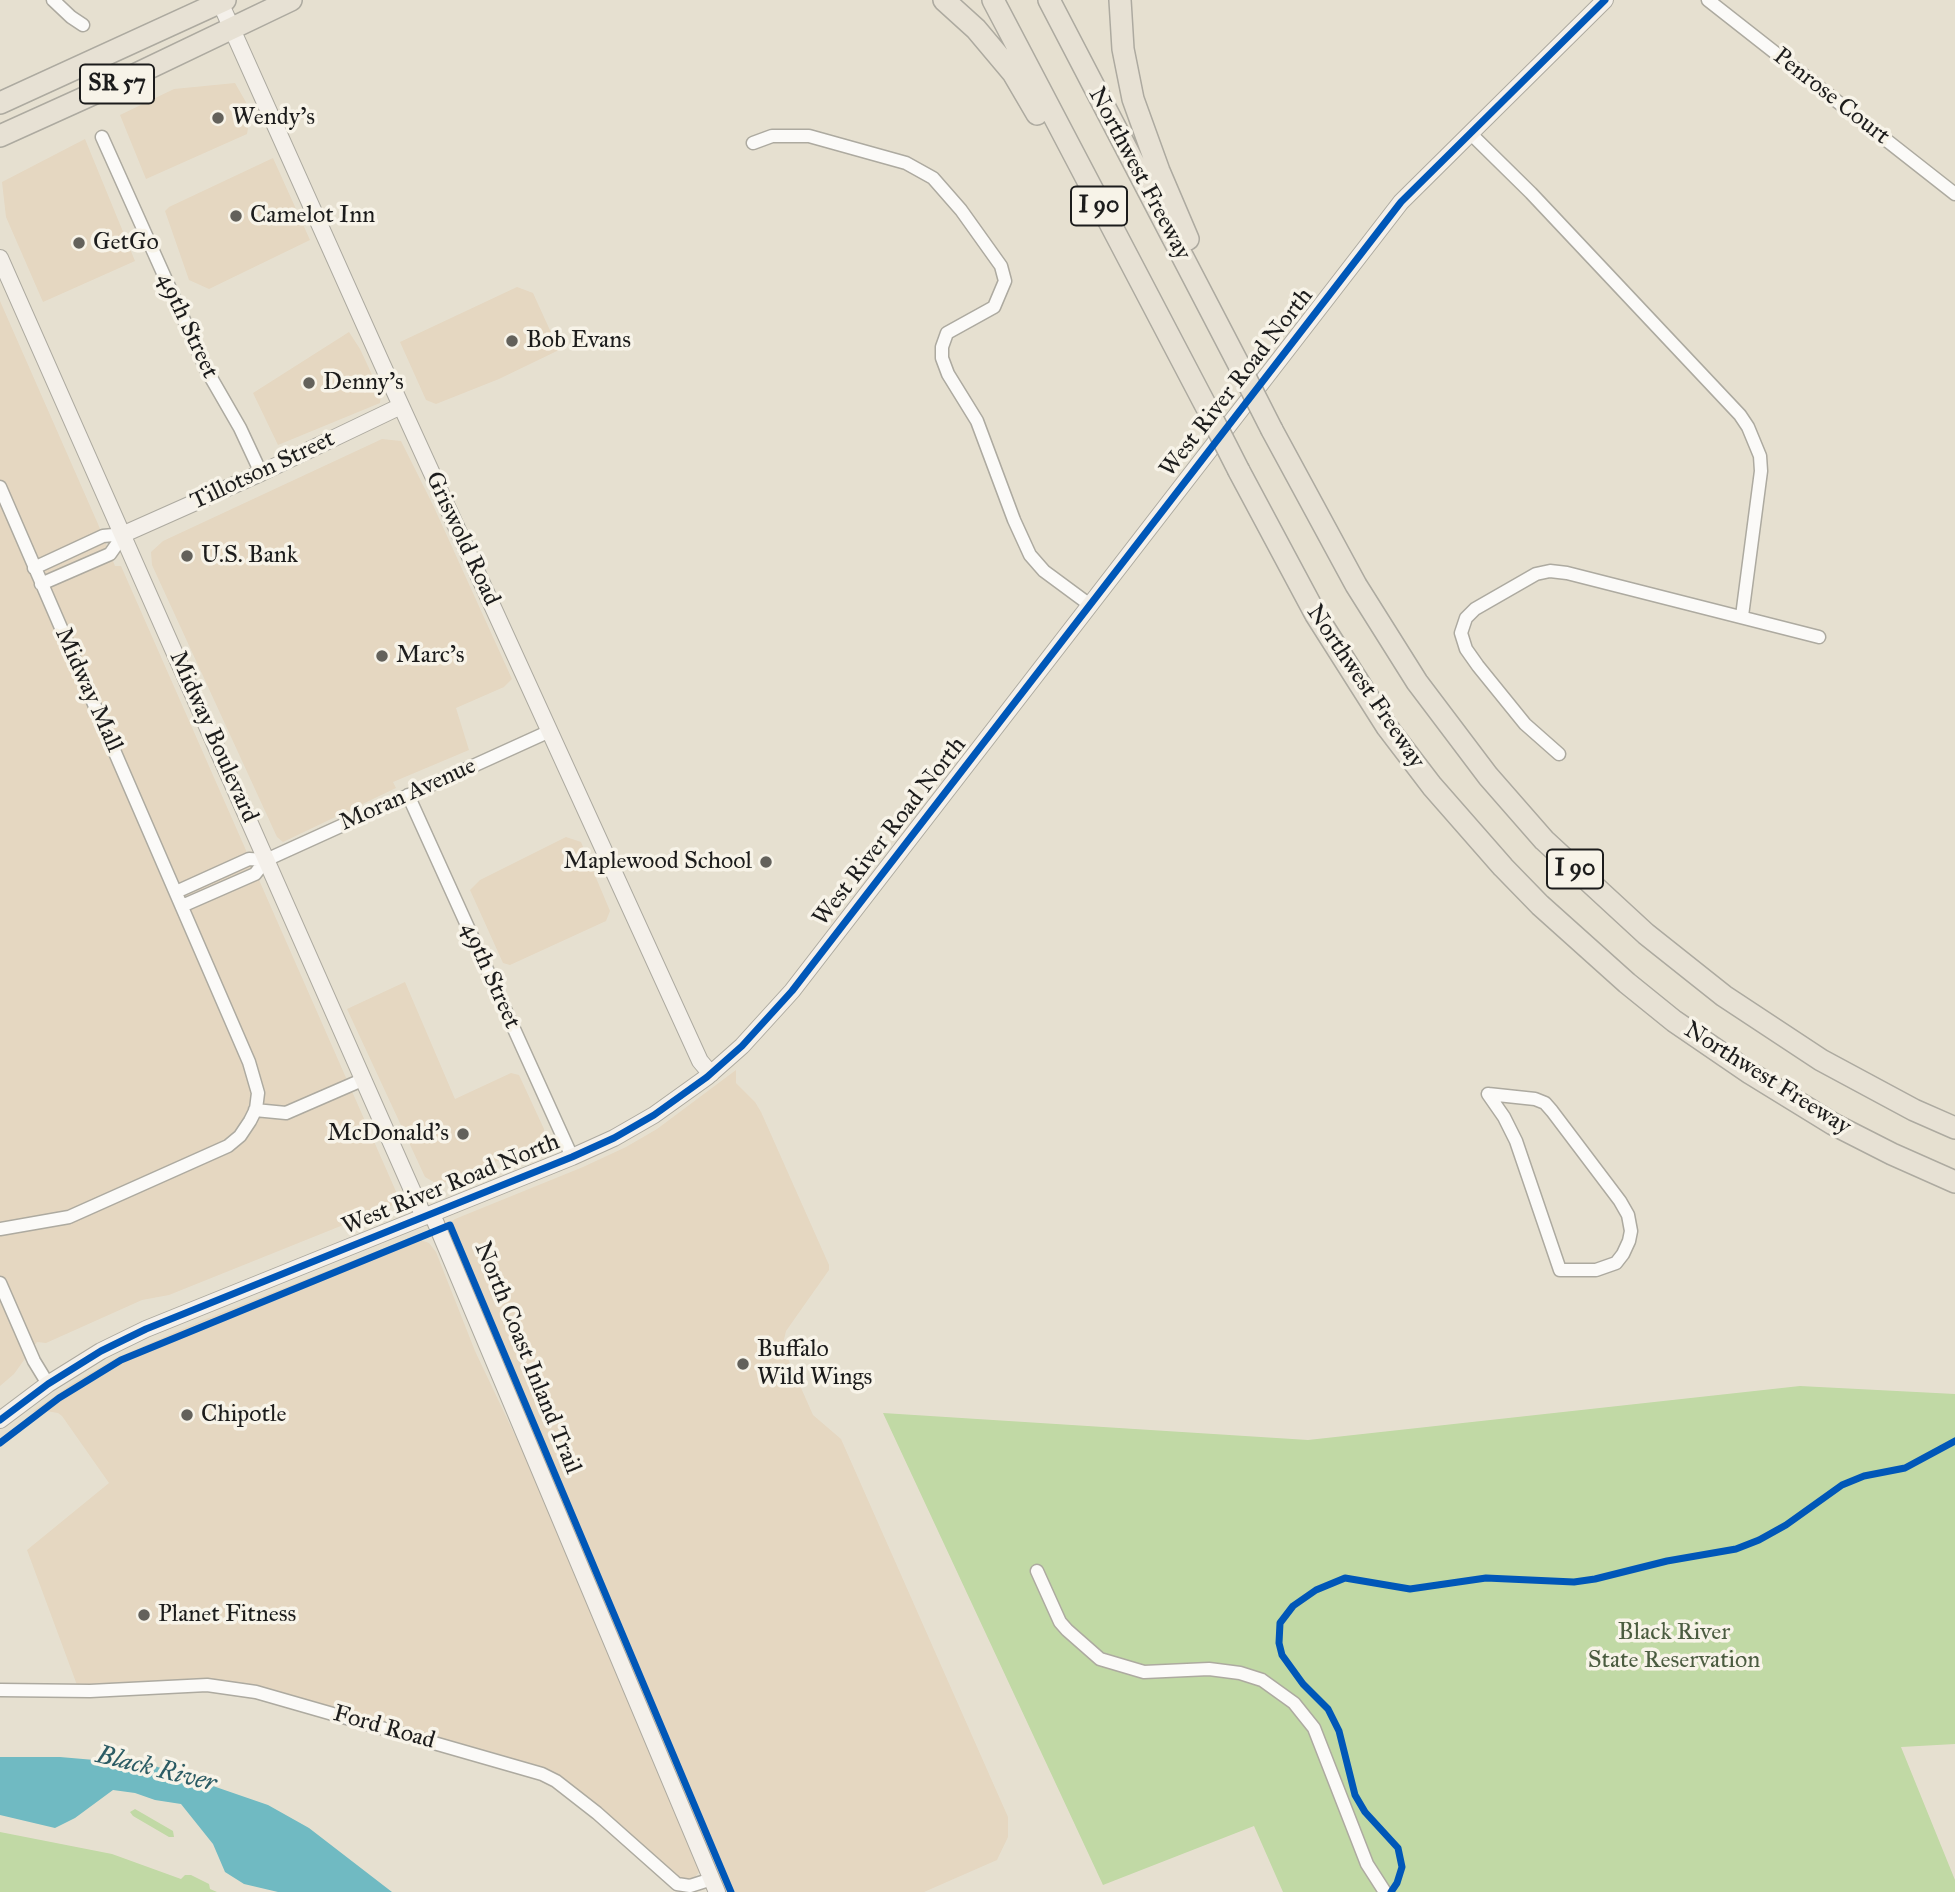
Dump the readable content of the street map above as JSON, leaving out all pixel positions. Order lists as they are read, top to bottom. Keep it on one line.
{"streets":{"highway":["SR 57","Northwest Freeway","I 90"],"street":["Penrose Court","49th Street","West River Road North","Tillotson Street","Griswold Road","Midway Mall","Midway Boulevard","Moran Avenue","Ford Road"],"cycle path":["North Coast Inland Trail"]},"crossings":[["SR 57","Griswold Road"],["49th Street","West River Road North"],["49th Street","Tillotson Street"],["49th Street","Moran Avenue"],["West River Road North","Griswold Road"],["West River Road North","Midway Boulevard"],["Tillotson Street","Griswold Road"],["Tillotson Street","Midway Mall"],["Tillotson Street","Midway Boulevard"],["Griswold Road","Moran Avenue"],["Midway Mall","Moran Avenue"],["Midway Boulevard","Moran Avenue"],["Midway Boulevard","Ford Road"]],"water":["Black River"],"parks":["Black River State Reservation"],"places":["Wendy's","Camelot Inn","GetGo","Bob Evans","Denny's","U.S. Bank","Marc's","Maplewood School","McDonald's","Buffalo Wild Wings","Chipotle","Planet Fitness"]}
